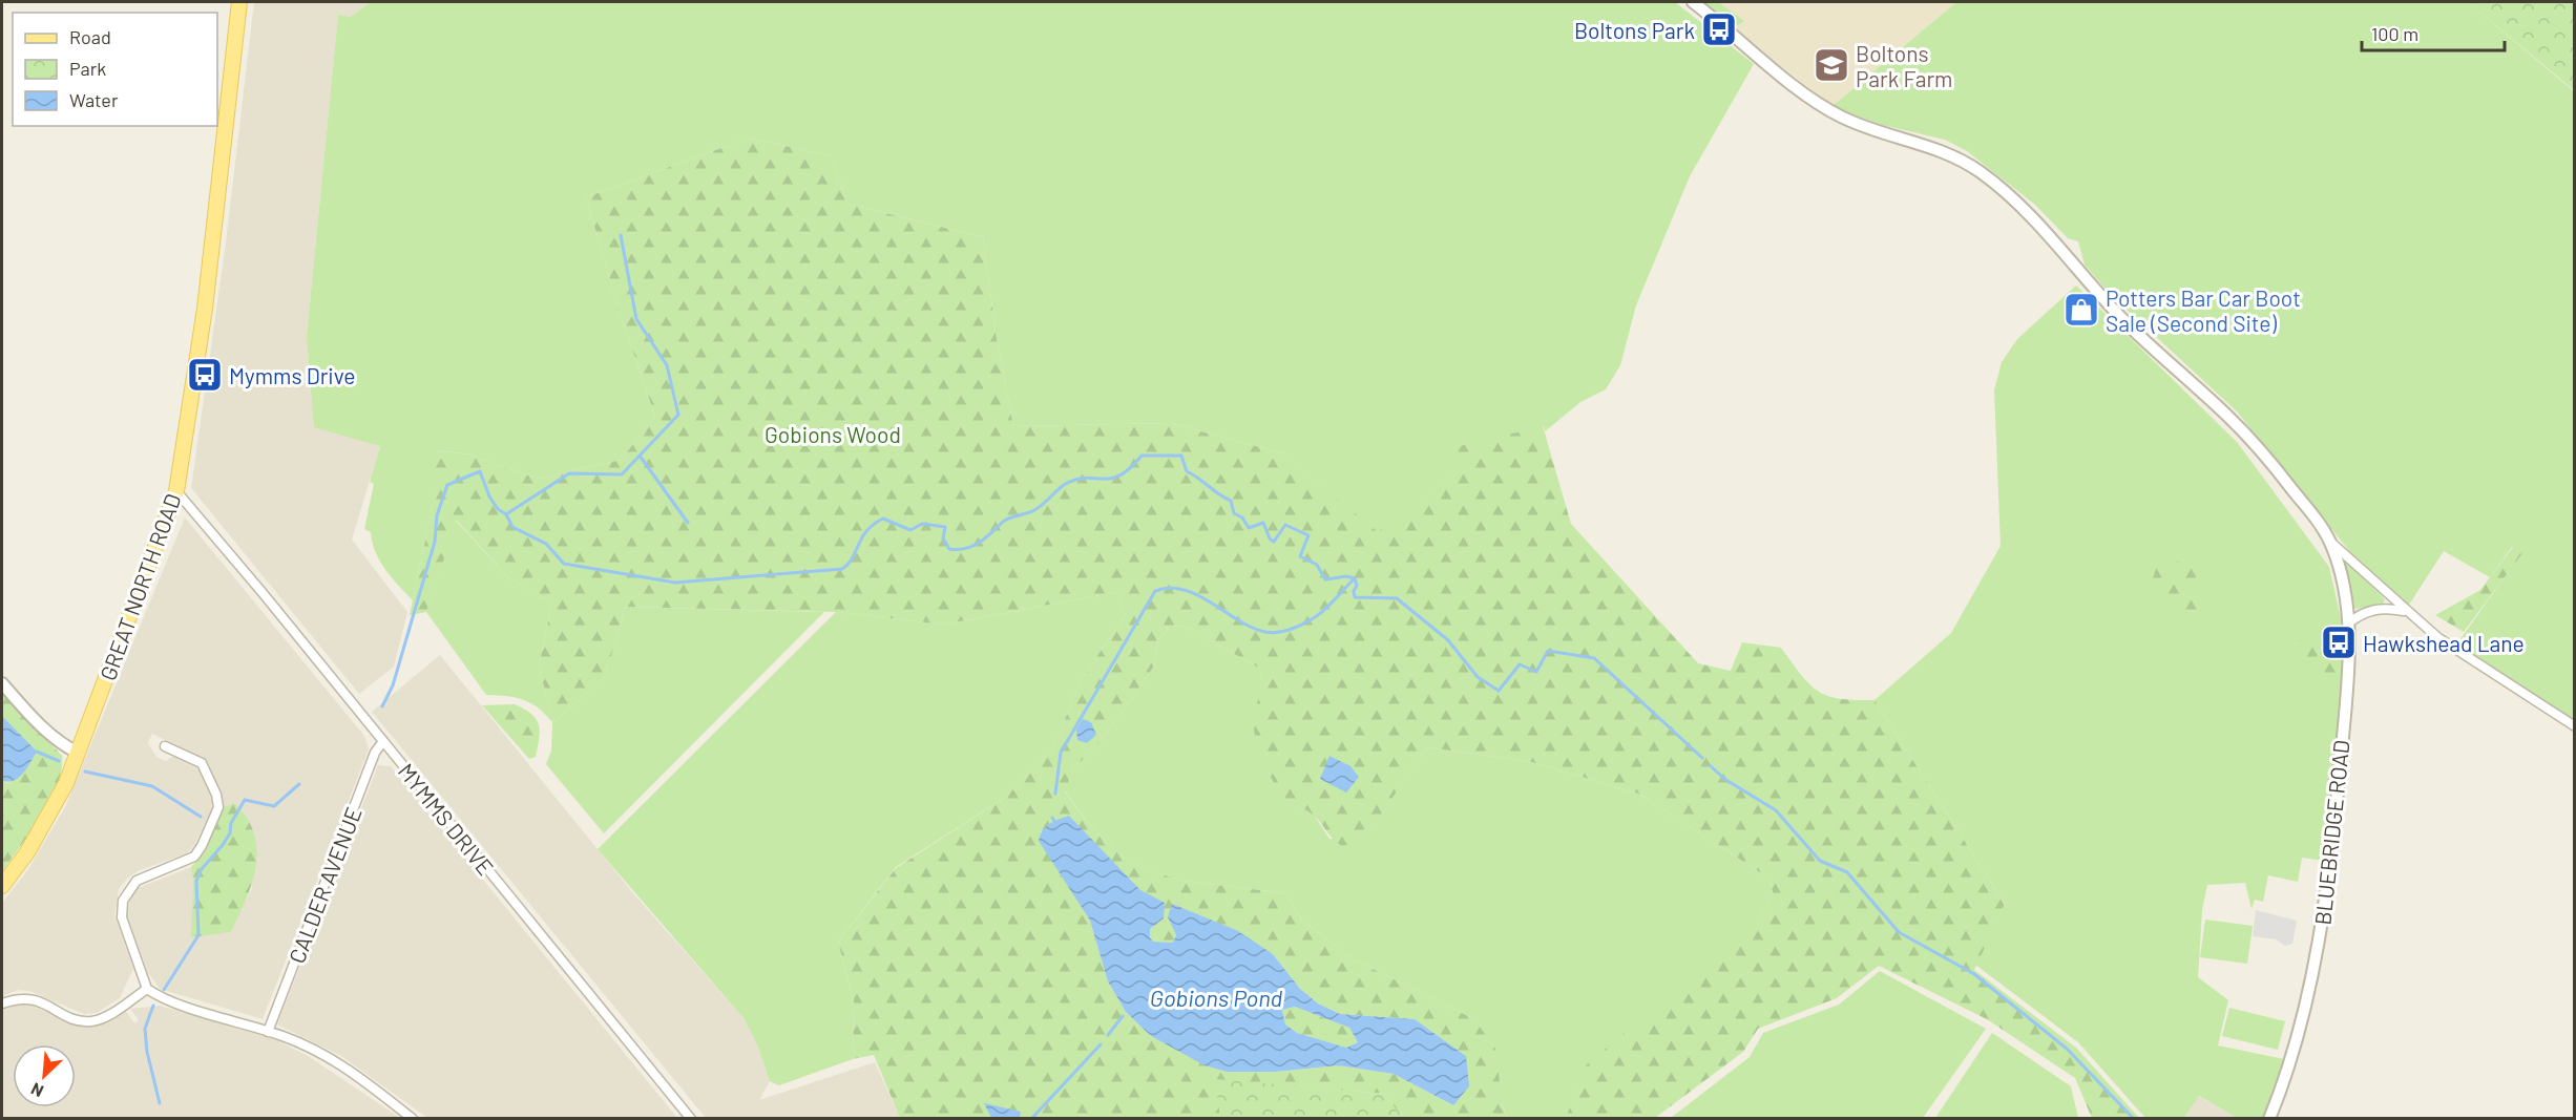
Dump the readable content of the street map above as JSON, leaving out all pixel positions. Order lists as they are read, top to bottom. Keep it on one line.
{"streets":{"main road":["GREAT NORTH ROAD"],"street":["MYMMS DRIVE","BLUEBRIDGE ROAD","CALDER AVENUE"]},"crossings":[["GREAT NORTH ROAD","MYMMS DRIVE"],["MYMMS DRIVE","CALDER AVENUE"]],"water":["Gobions Pond"],"parks":["Gobions Wood"],"places":{"bus stop":["Boltons Park","Mymms Drive","Hawkshead Lane"],"school or university":["Boltons Park Farm"],"shop":["Potters Bar Car Boot Sale (Second Site)"]},"legend":["Road","Park","Water"],"scale_bar":"100 m","north":"bottom left"}
